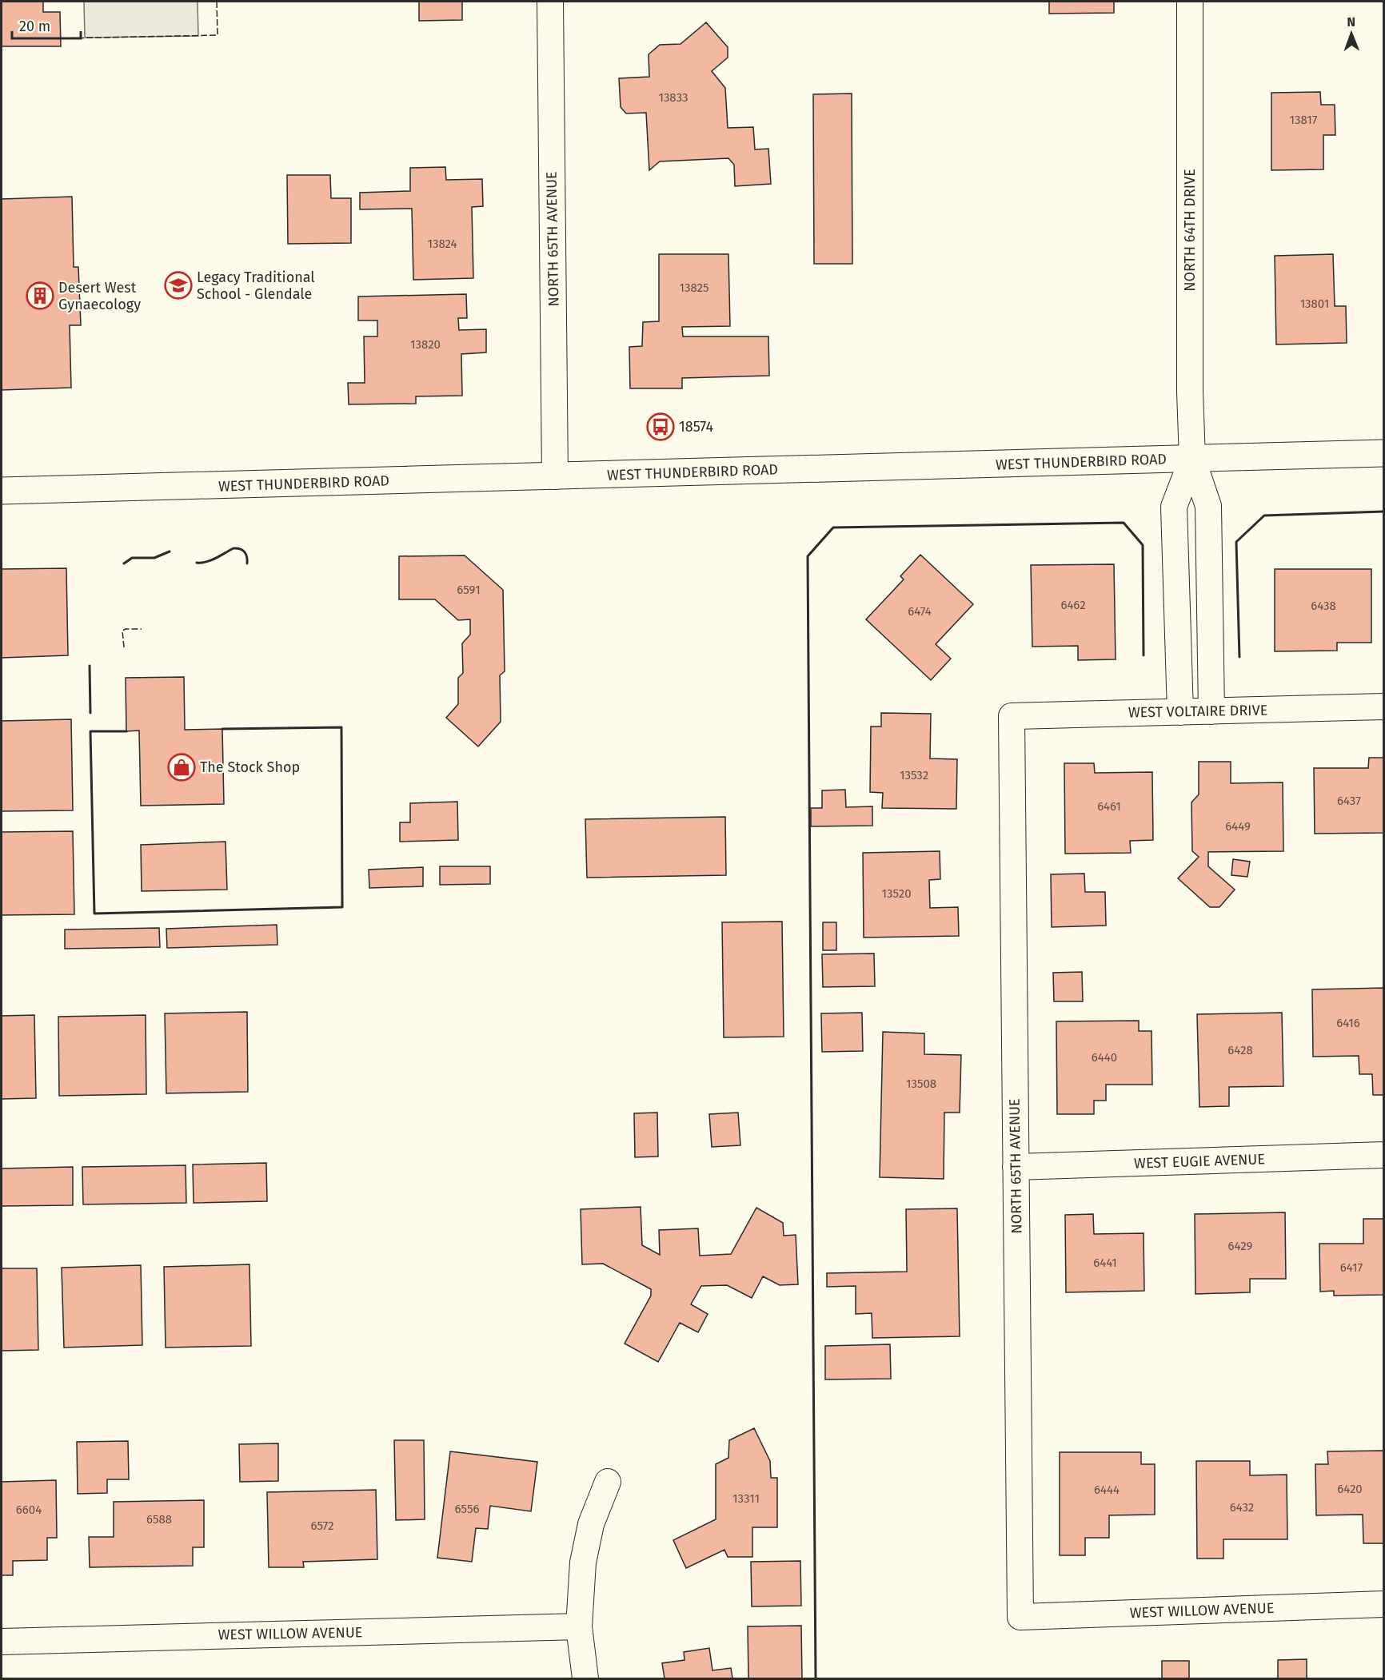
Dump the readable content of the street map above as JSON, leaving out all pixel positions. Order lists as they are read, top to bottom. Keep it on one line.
{"streets":{"main road":["WEST THUNDERBIRD ROAD"],"street":["NORTH 64TH DRIVE","NORTH 65TH AVENUE","WEST VOLTAIRE DRIVE","WEST EUGIE AVENUE","WEST WILLOW AVENUE"]},"crossings":[["NORTH 64TH DRIVE","WEST THUNDERBIRD ROAD"],["NORTH 64TH DRIVE","WEST VOLTAIRE DRIVE"],["NORTH 65TH AVENUE","WEST THUNDERBIRD ROAD"],["NORTH 65TH AVENUE","WEST VOLTAIRE DRIVE"],["NORTH 65TH AVENUE","WEST EUGIE AVENUE"],["NORTH 65TH AVENUE","WEST WILLOW AVENUE"]],"places":{"school or university":["Legacy Traditional School - Glendale"],"building":["Desert West Gynaecology"],"bus stop":["18574"],"shop":["The Stock Shop"]},"house_numbers":["13833","13817","13824","13825","13801","13820","6591","6462","6438","6474","13532","6437","6461","6449","13520","6416","6428","6440","13508","6429","6441","6417","6420","6444","13311","6432","6556","6604","6588","6572"],"scale_bar":"20 m","north":"top"}
